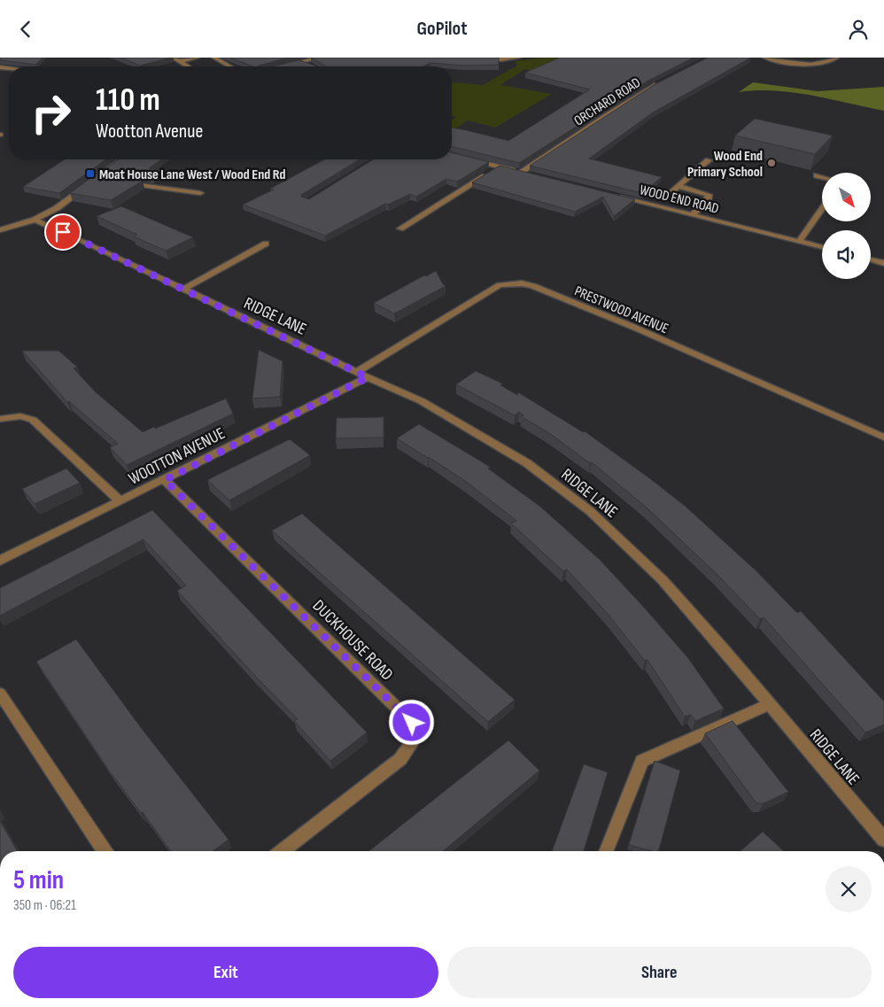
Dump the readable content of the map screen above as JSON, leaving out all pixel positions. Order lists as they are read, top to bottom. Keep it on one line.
{"streets":{"street":["ORCHARD ROAD","WOOD END ROAD","PRESTWOOD AVENUE","RIDGE LANE","WOOTTON AVENUE","DUCKHOUSE ROAD"]},"crossings":[["PRESTWOOD AVENUE","RIDGE LANE"],["RIDGE LANE","WOOTTON AVENUE"],["WOOTTON AVENUE","DUCKHOUSE ROAD"]],"places":{"other":["Wood End Primary School"],"transit":["Moat House Lane West / Wood End Rd"]},"north":"bottom right","page":{"header":"GoPilot","turn":["110 m","Wootton Avenue"],"heading":["5 min","350 m · 06:21"],"buttons":["Exit","Share"]}}
